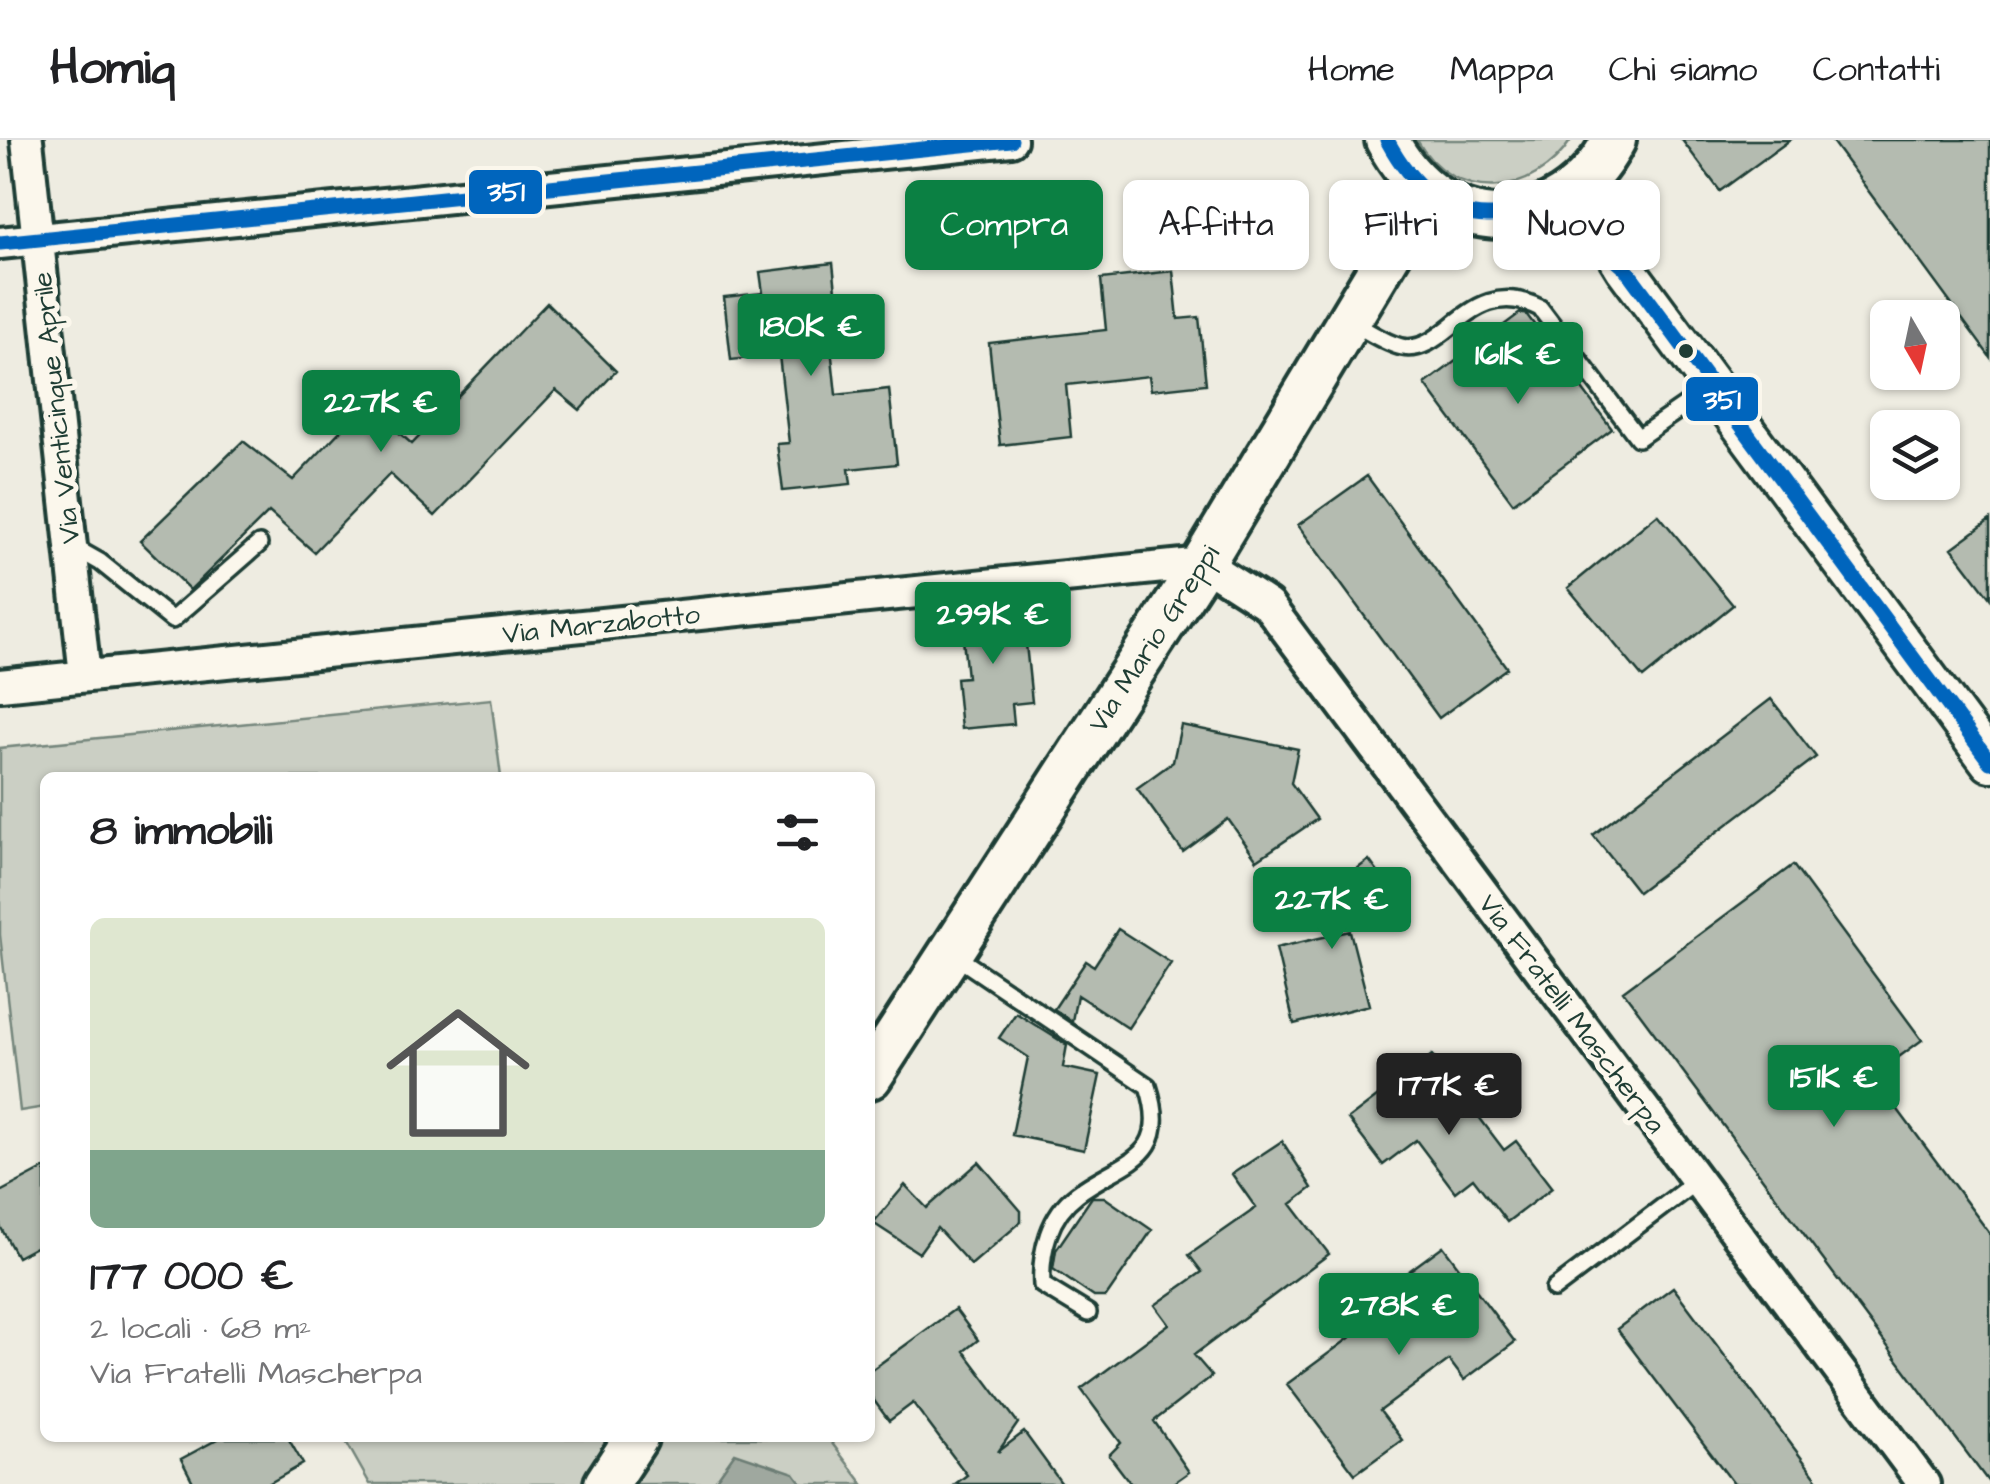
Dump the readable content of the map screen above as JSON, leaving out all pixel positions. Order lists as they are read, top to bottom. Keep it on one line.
{"streets":{"main road":["Via Mario Greppi"],"street":["Via Venticinque Aprile","Via Marzabotto","Via Fratelli Mascherpa"]},"crossings":[["Via Venticinque Aprile","Via Marzabotto"],["Via Marzabotto","Via Mario Greppi"],["Via Marzabotto","Via Fratelli Mascherpa"],["Via Mario Greppi","Via Fratelli Mascherpa"]],"lines":["transit line 351"],"north":"bottom","page":{"header":"Homiq","nav":["Home","Mappa","Chi siamo","Contatti"],"chip":["Compra","Affitta","Filtri","Nuovo"],"price":["180K €","161K €","227K €","299K €","227K €","151K €","177K €","278K €"],"heading":"8 immobili","list":[{"name":"177 000 €","note":"2 locali · 68 m² · Via Fratelli Mascherpa"}]}}
